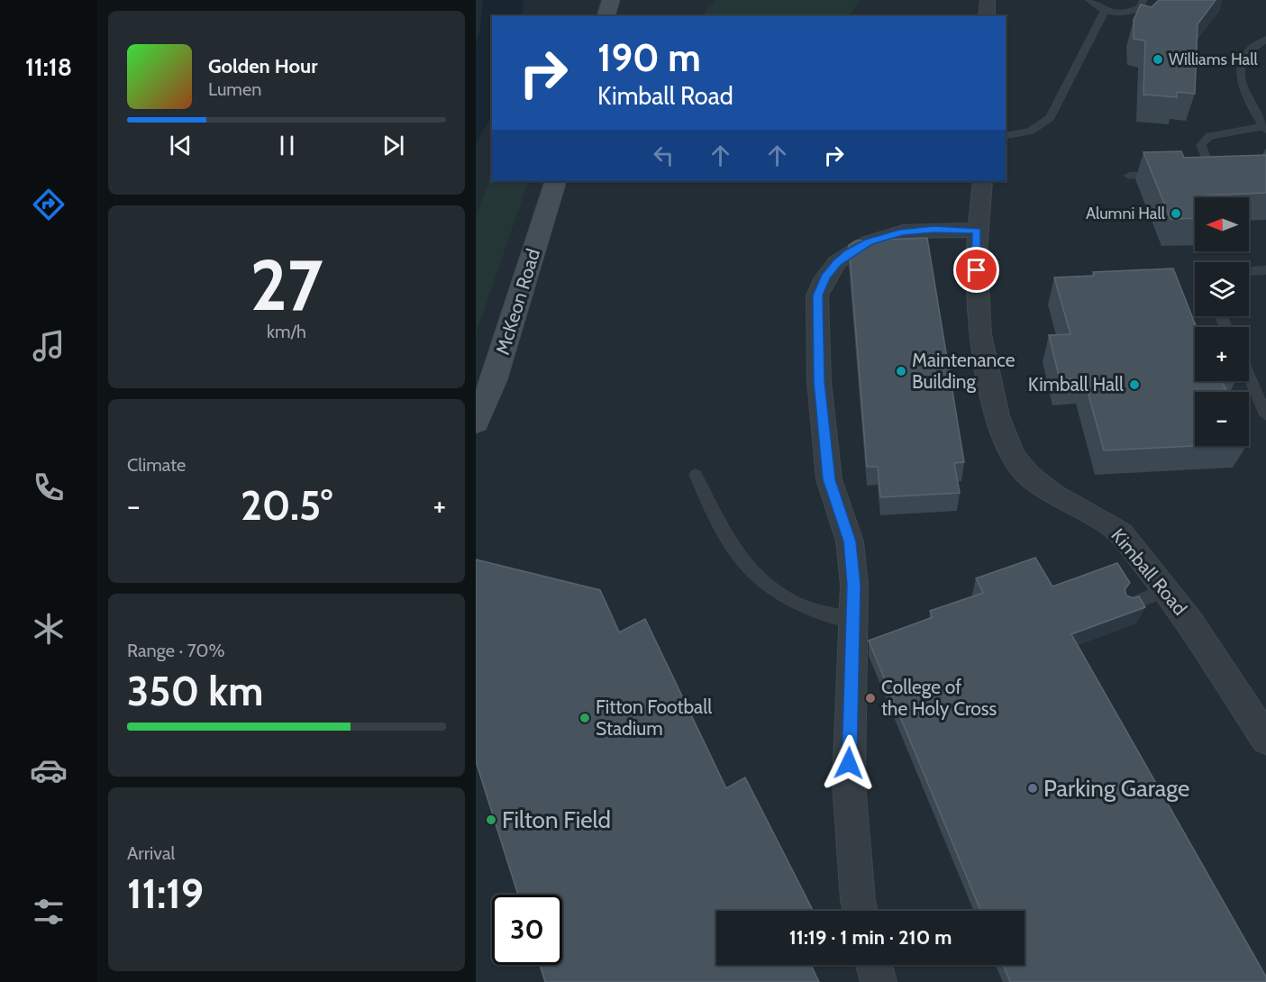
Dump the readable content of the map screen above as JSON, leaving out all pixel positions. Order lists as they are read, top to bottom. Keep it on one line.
{"streets":{"main road":["McKeon Road"],"street":["Kimball Road"]},"places":["Williams Hall","Alumni Hall","Maintenance Building","Kimball Hall","College of the Holy Cross","Fitton Football Stadium","Parking Garage","Filton Field"],"north":"left","page":{"tabs":"11:18","turn":["190 m","Kimball Road"],"song":["Golden Hour","Lumen"],"map_buttons":["+","−"],"tile":[["27","km/h"],"Climate",["Range · 70%","350 km"],["Arrival","11:19"]],"heat":["−","20.5°","+"],"limit":"30","trip":"11:19 · 1 min · 210 m"}}
